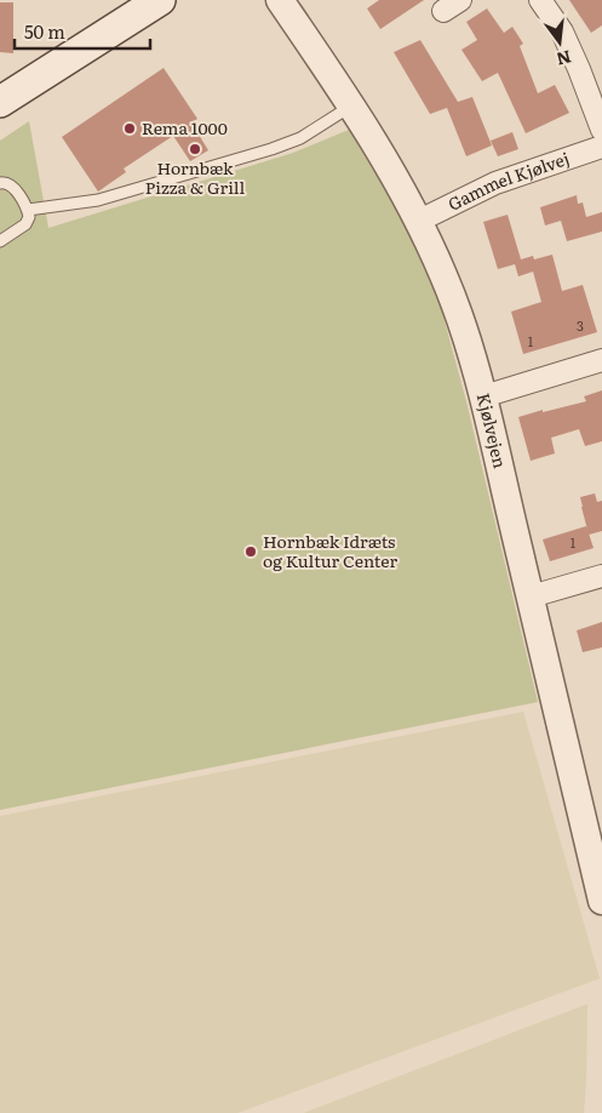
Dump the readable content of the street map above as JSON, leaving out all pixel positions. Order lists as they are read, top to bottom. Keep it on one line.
{"streets":{"street":["Gammel Kjølvej","Kjølvejen"]},"crossings":[["Gammel Kjølvej","Kjølvejen"]],"places":["Rema 1000","Hornbæk Pizza & Grill","Hornbæk Idræts og Kultur Center"],"house_numbers":["3","1","1"],"scale_bar":"50 m","north":"bottom"}
